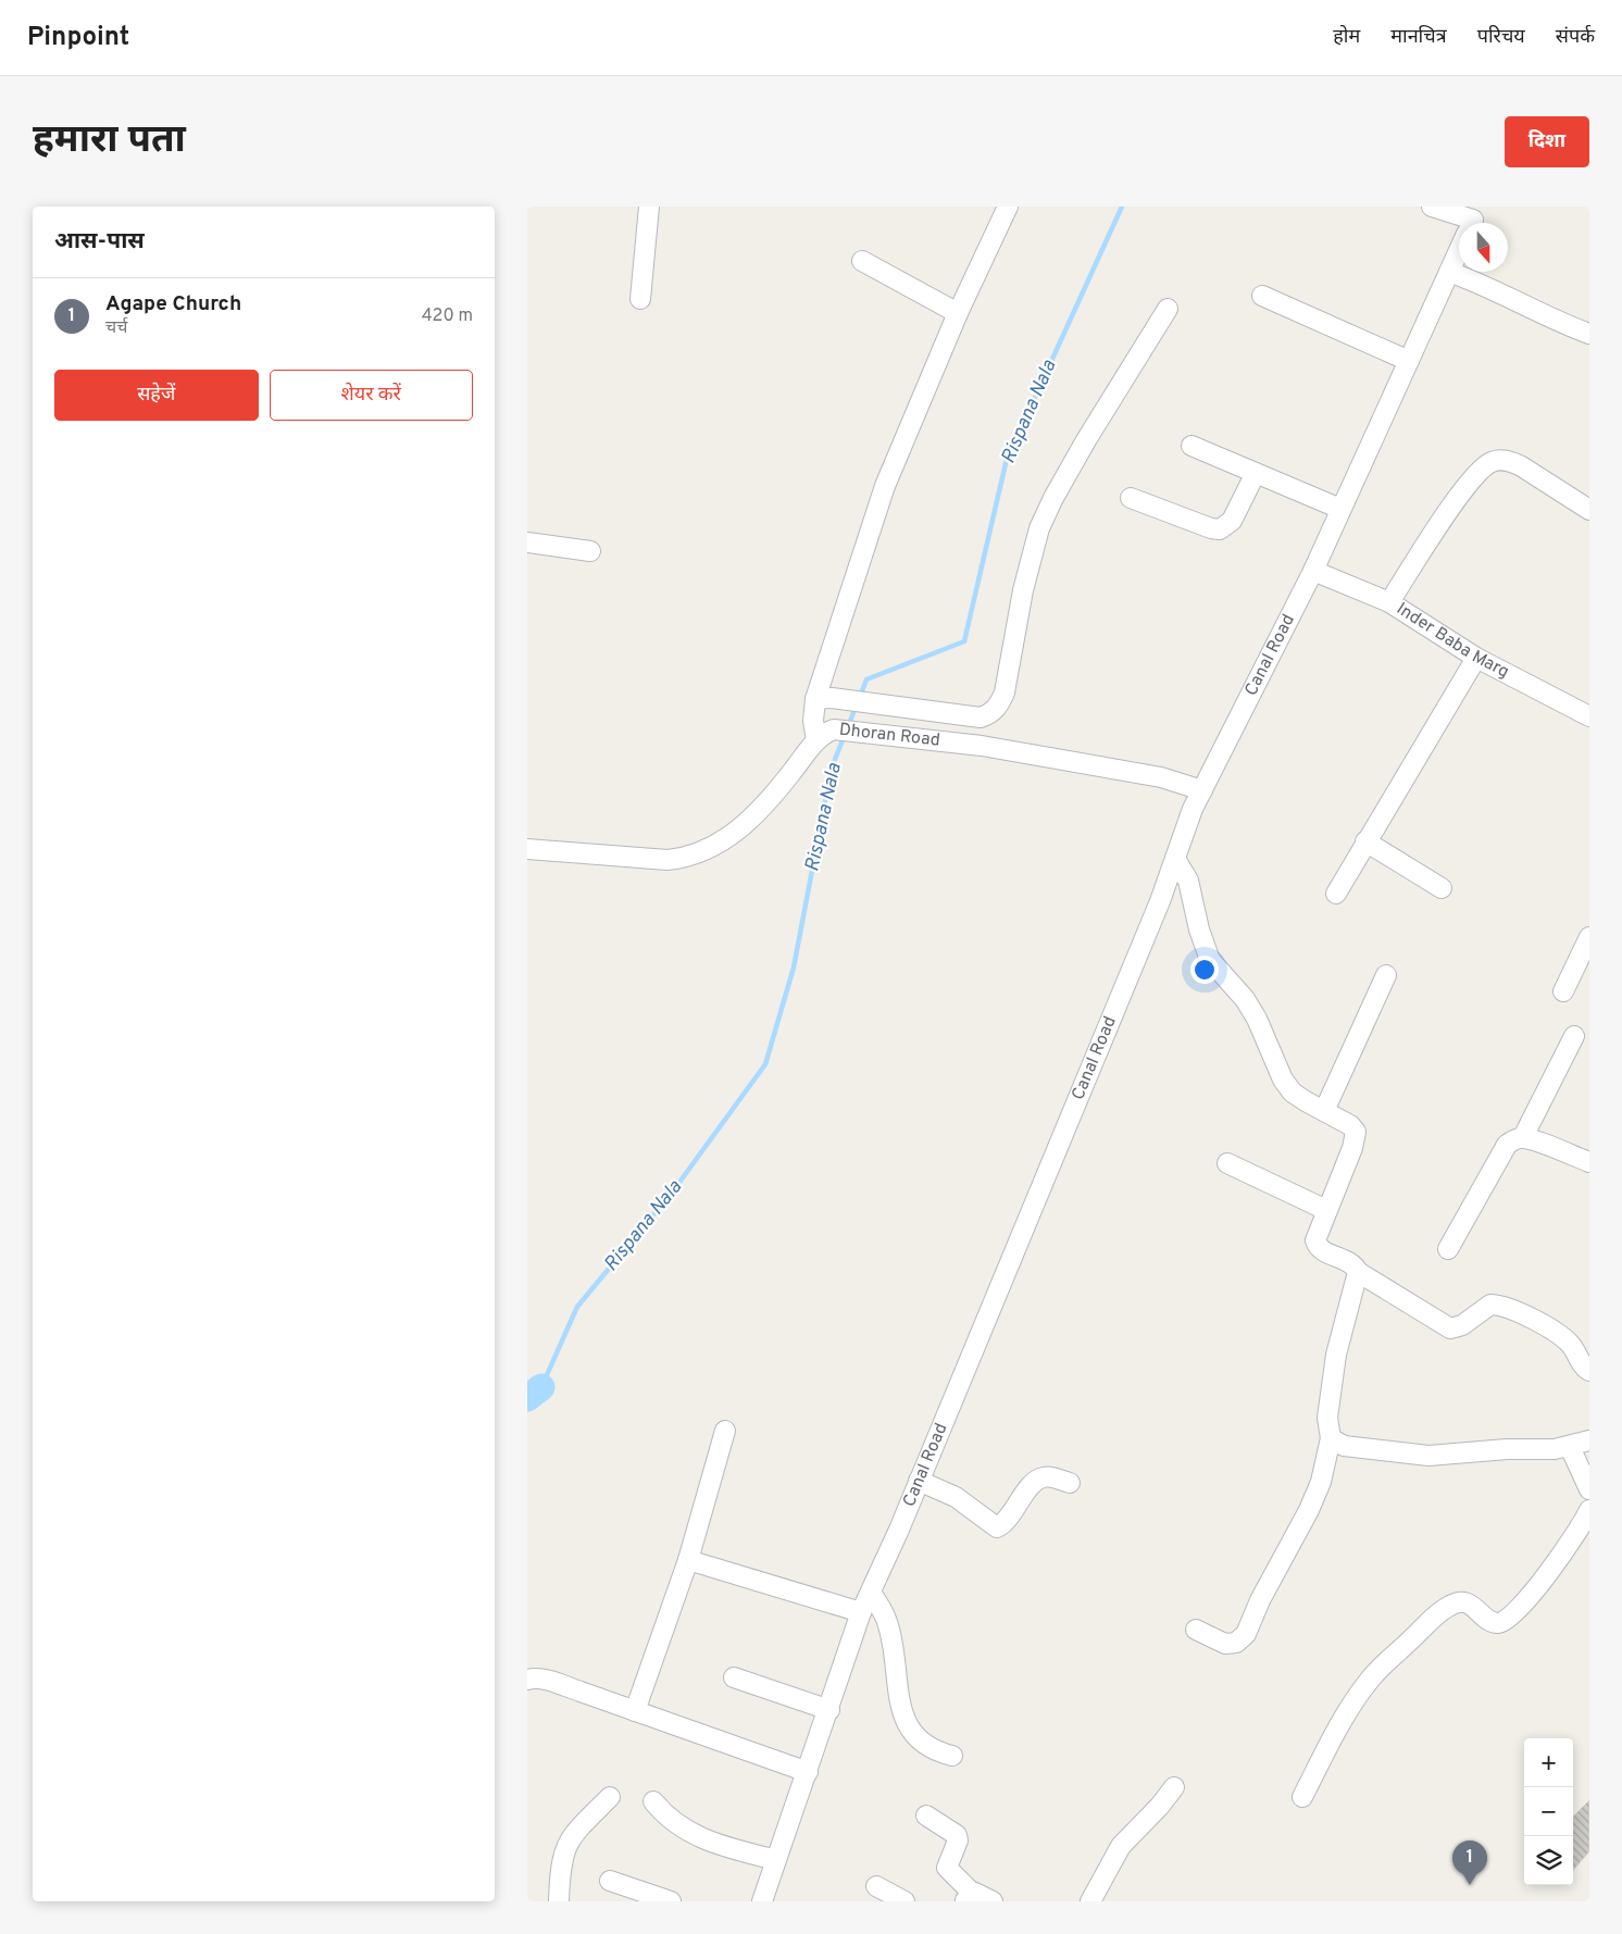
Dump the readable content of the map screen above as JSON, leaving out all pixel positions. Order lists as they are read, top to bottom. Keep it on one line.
{"streets":{"street":["Inder Baba Marg","Canal Road","Dhoran Road"]},"crossings":[["Inder Baba Marg","Canal Road"],["Canal Road","Dhoran Road"]],"water":["Rispana Nala"],"north":"bottom","page":{"header":"Pinpoint","nav":["होम","मानचित्र","परिचय","संपर्क"],"buttons":["दिशा",["सहेजें","शेयर करें"]],"title":"हमारा पता","heading":"आस-पास","list":[{"mark":"1","name":"Agape Church","note":"चर्च","value":"420 m"}],"map_buttons":["+","−"],"pins":"1"}}
